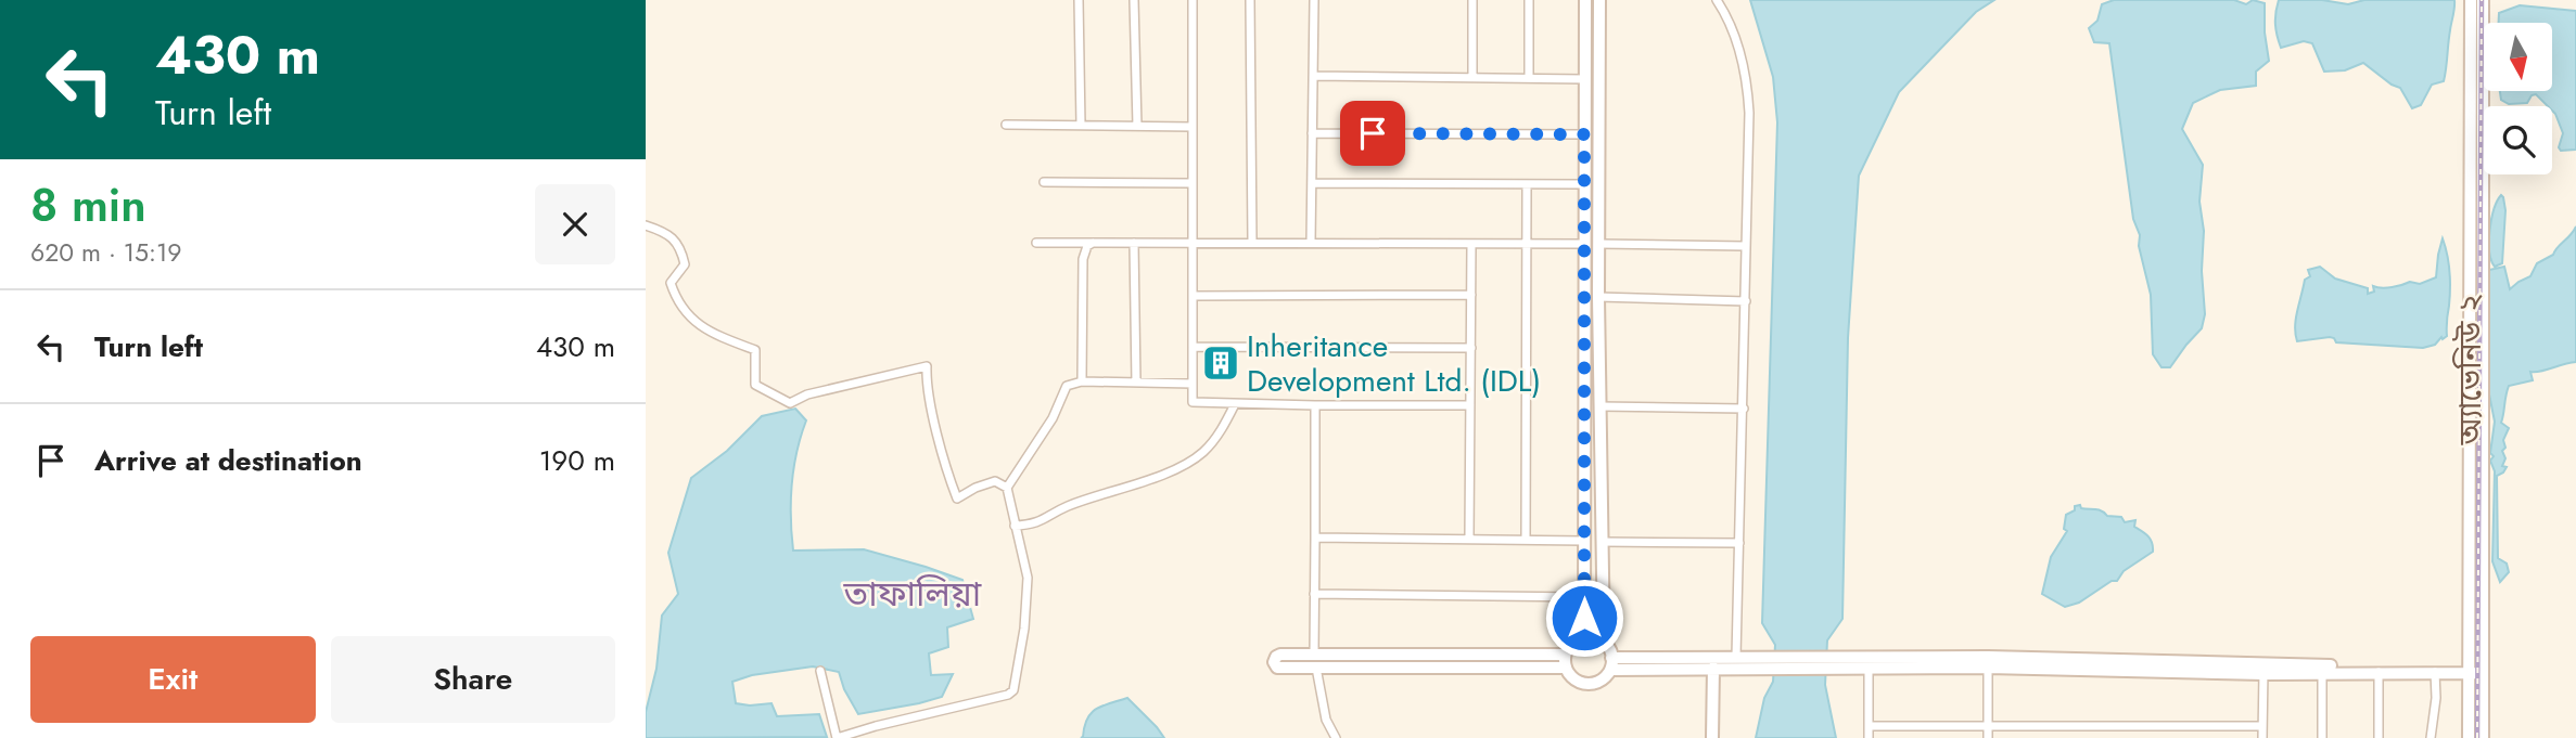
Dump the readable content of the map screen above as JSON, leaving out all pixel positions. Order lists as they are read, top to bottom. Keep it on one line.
{"streets":{"street":["অ্যাভেনিউ ২"]},"districts":["তাফালিয়া"],"places":{"building":["Inheritance Development Ltd. (IDL)"]},"north":"bottom","page":{"turn":["430 m","Turn left"],"heading":["8 min","620 m · 15:19"],"list":[{"name":"Turn left","value":"430 m"},{"name":"Arrive at destination","value":"190 m"}],"buttons":["Exit","Share"]}}
